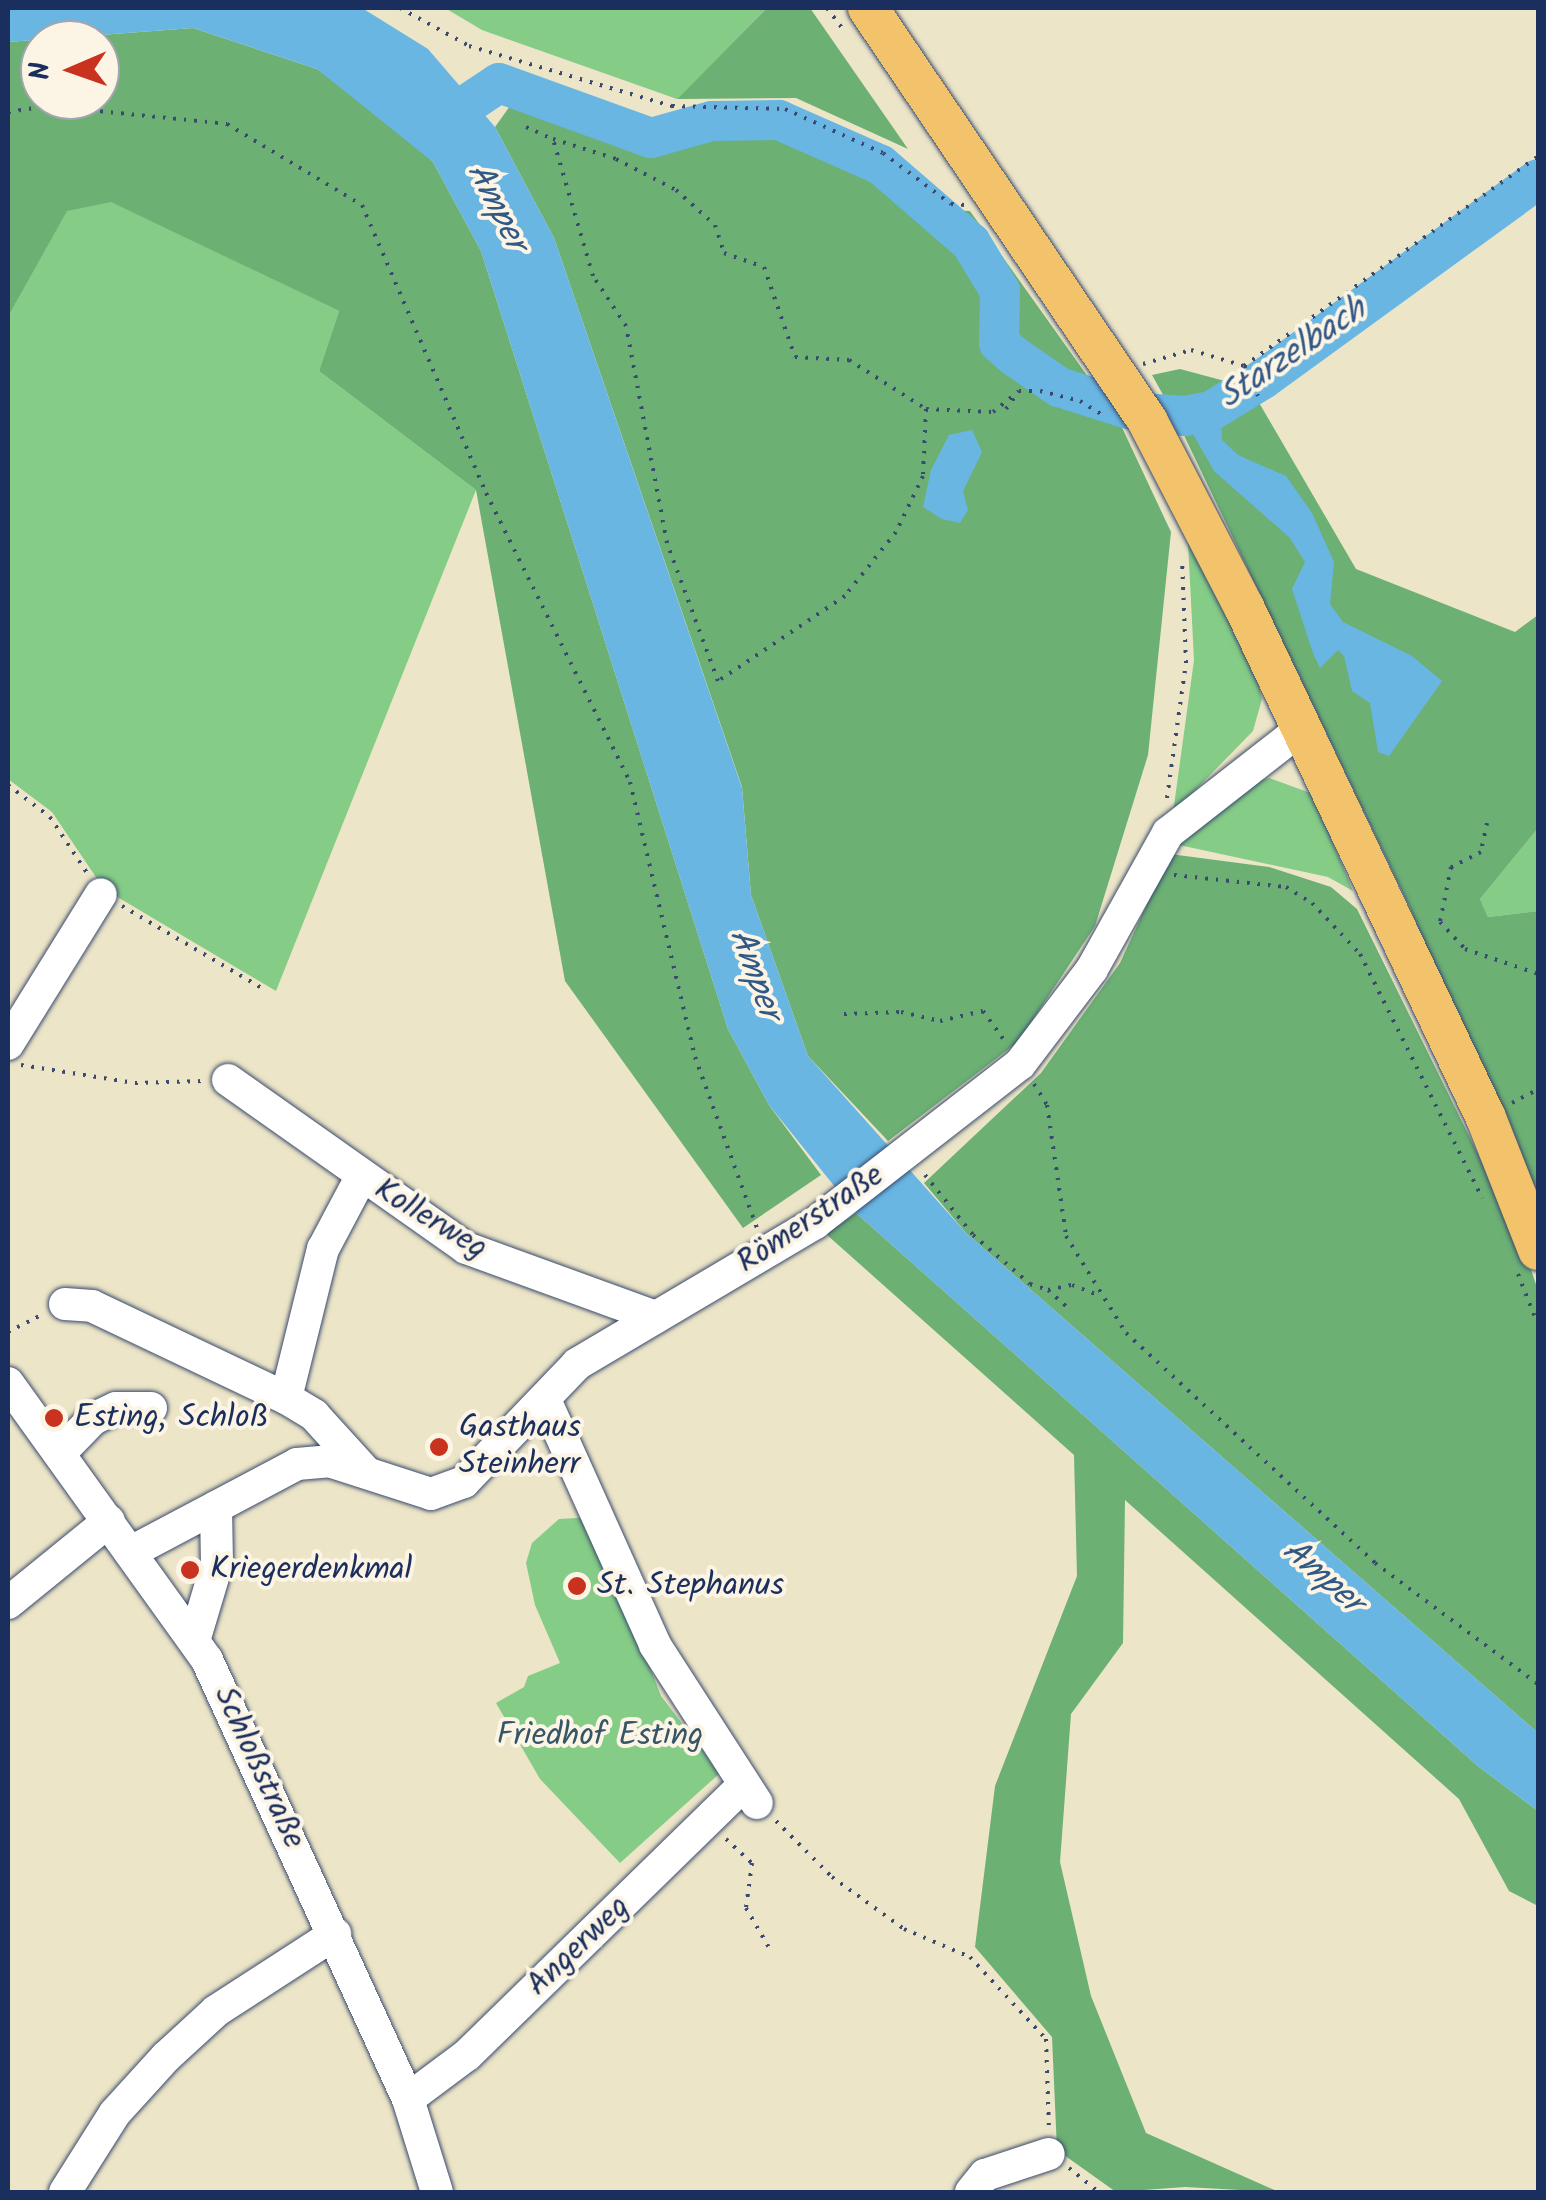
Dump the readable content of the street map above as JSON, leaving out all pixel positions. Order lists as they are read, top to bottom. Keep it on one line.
{"streets":{"street":["Kollerweg","Römerstraße","Schloßstraße","Angerweg"]},"crossings":[["Kollerweg","Römerstraße"],["Römerstraße","Schloßstraße"],["Schloßstraße","Angerweg"]],"water":["Amper","Starzelbach"],"parks":["Friedhof Esting"],"places":["Esting, Schloß","Gasthaus Steinherr","Kriegerdenkmal","St. Stephanus"],"north":"left"}
